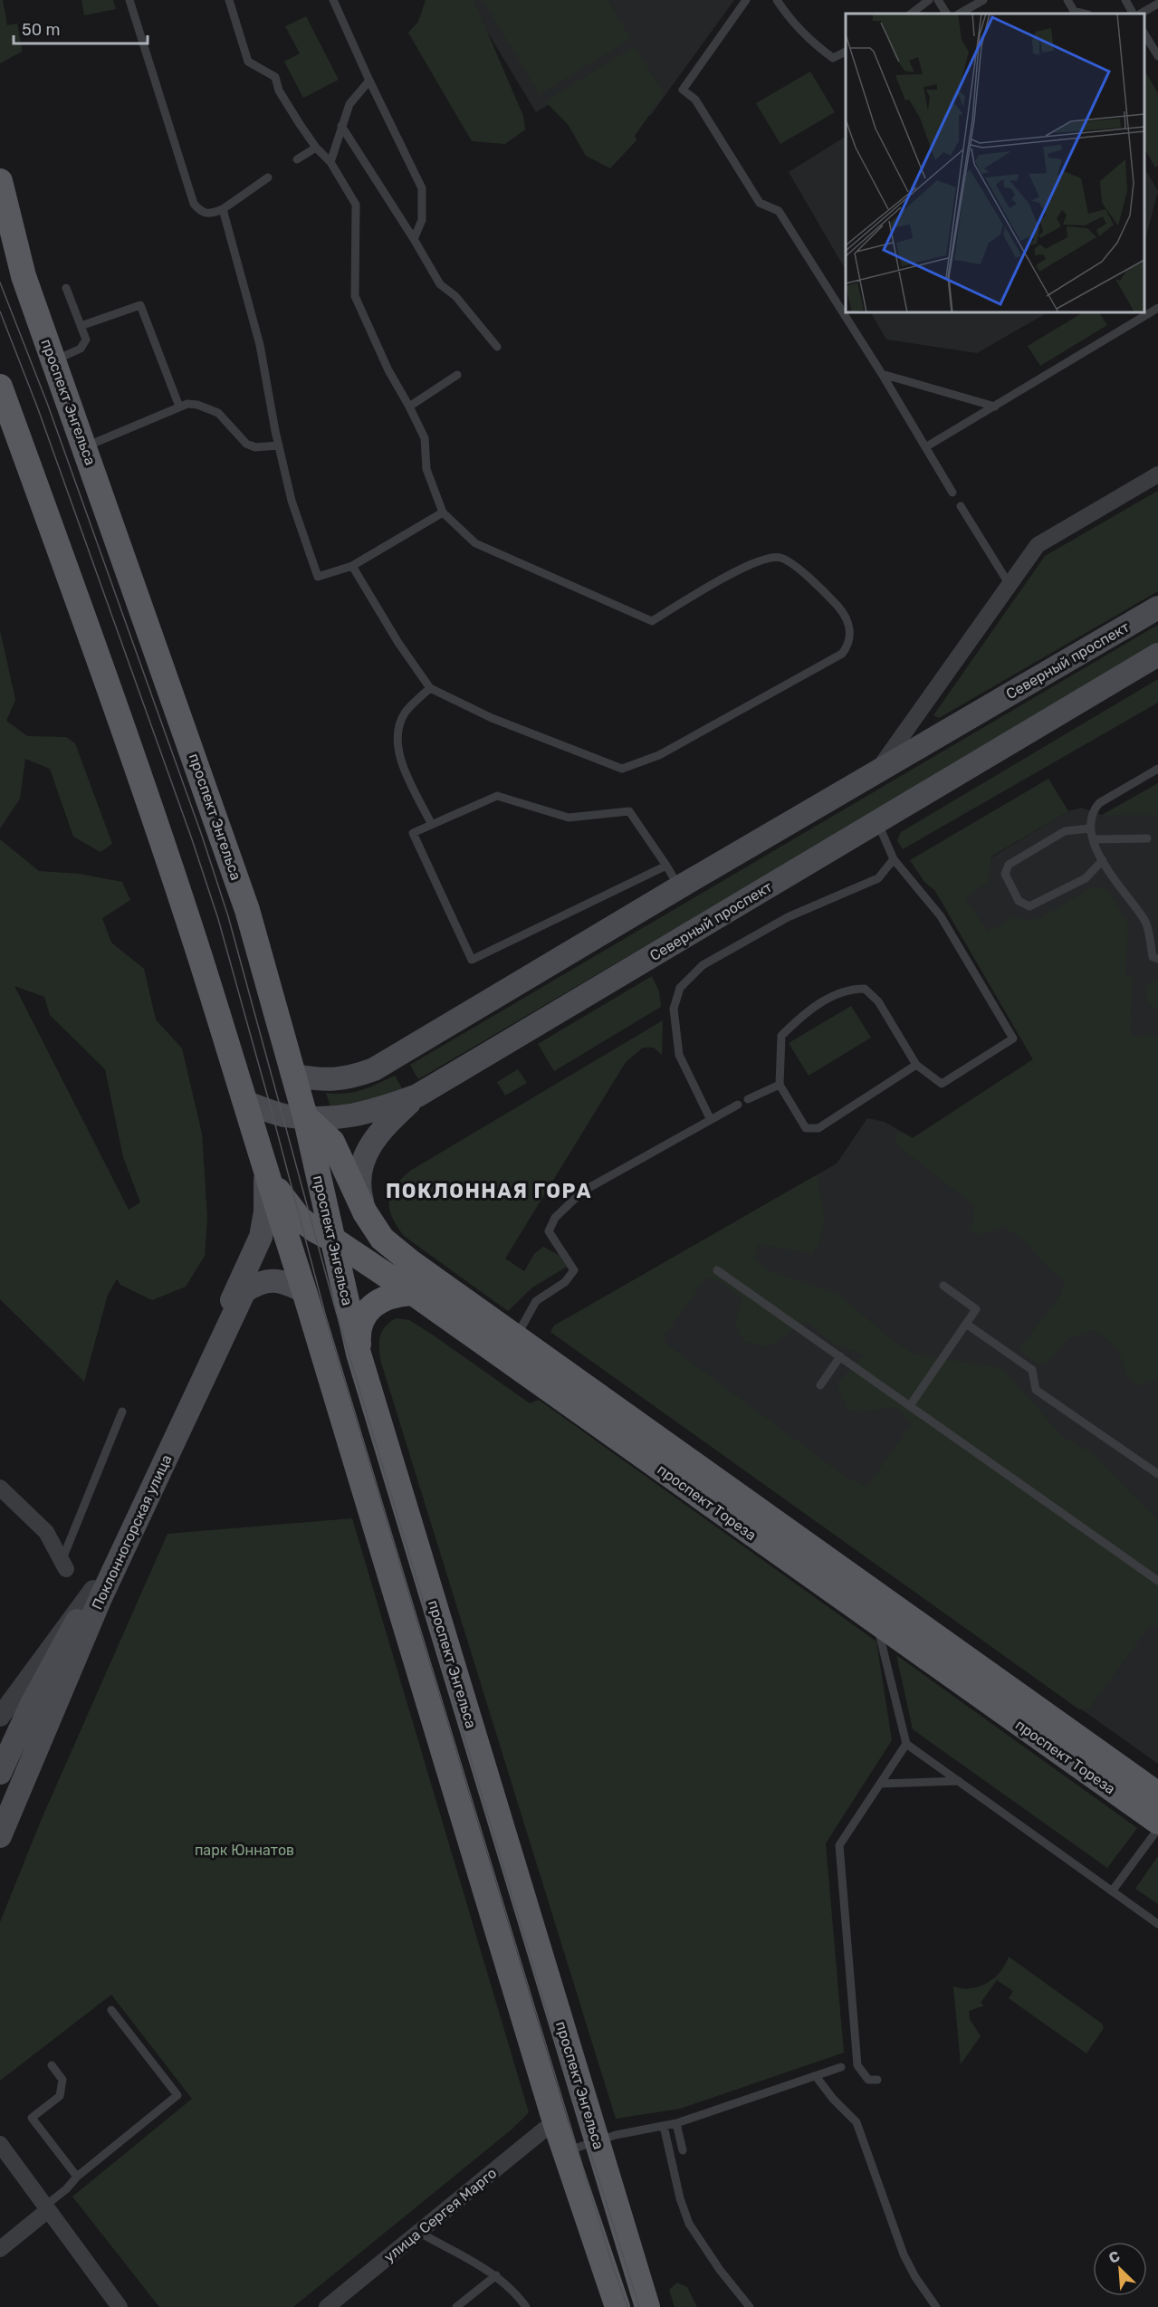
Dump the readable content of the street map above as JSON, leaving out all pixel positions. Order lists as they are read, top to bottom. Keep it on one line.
{"streets":{"main road":["проспект Энгельса","Северный проспект","проспект Тореза","Поклонногорская улица"],"street":["улица Сергея Марго"]},"crossings":[["проспект Энгельса","Северный проспект"],["проспект Энгельса","проспект Тореза"],["Северный проспект","проспект Тореза"],["проспект Тореза","Поклонногорская улица"]],"districts":["ПОКЛОННАЯ ГОРА"],"parks":["парк Юннатов"],"scale_bar":"50 m","north":"top left"}
